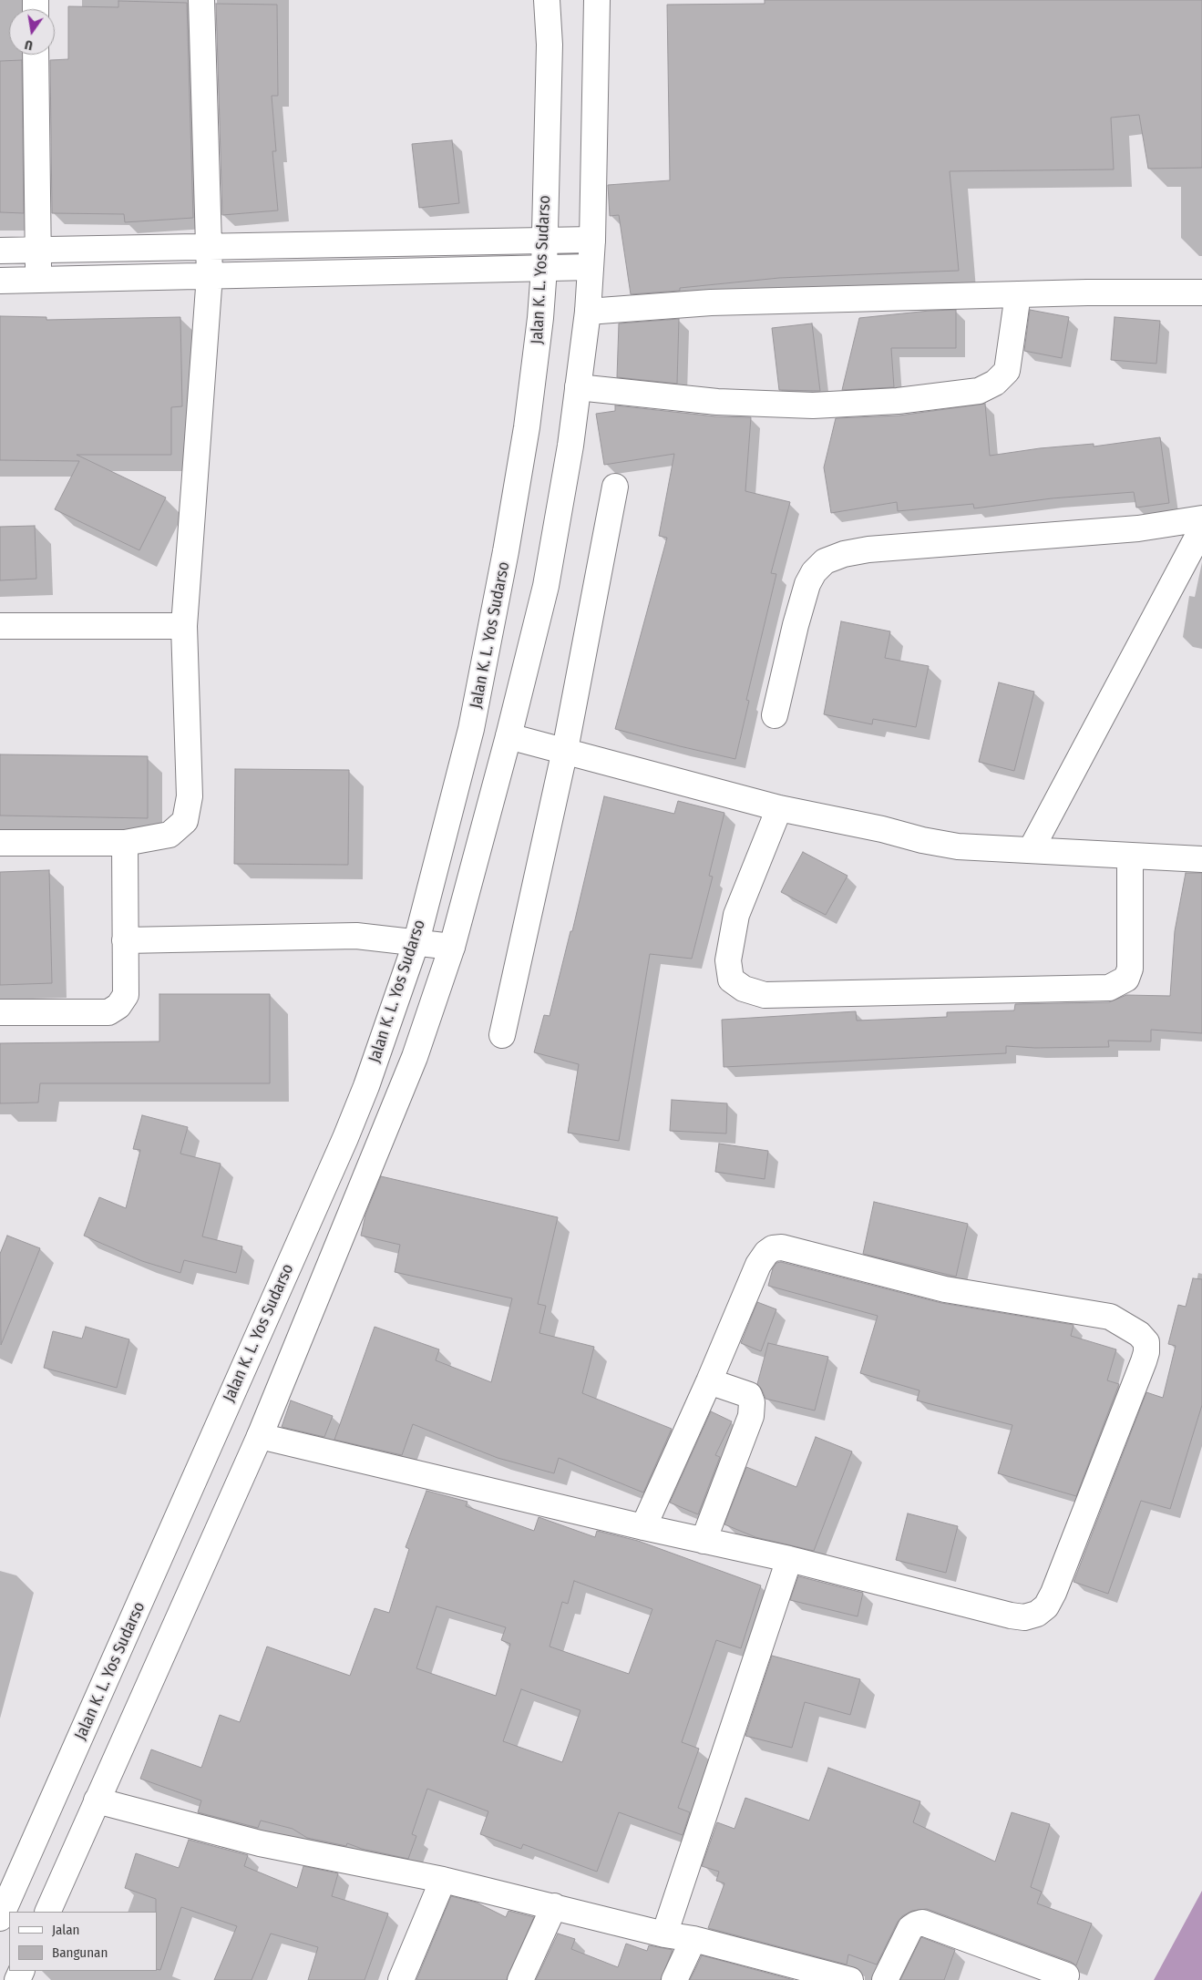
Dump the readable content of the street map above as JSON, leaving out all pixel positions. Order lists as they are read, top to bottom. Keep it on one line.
{"streets":{"main road":["Jalan K. L. Yos Sudarso"]},"legend":["Jalan","Bangunan"],"north":"bottom"}
